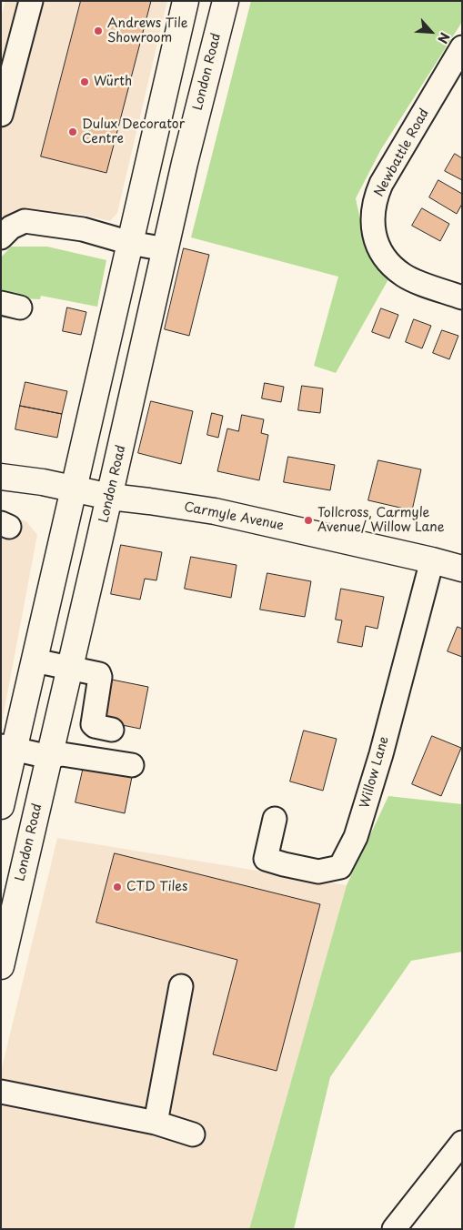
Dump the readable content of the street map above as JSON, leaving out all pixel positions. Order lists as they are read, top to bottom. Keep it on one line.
{"streets":{"main road":["London Road","Carmyle Avenue"],"street":["Newbattle Road","Willow Lane"]},"crossings":[["London Road","Carmyle Avenue"],["Carmyle Avenue","Willow Lane"]],"places":["Andrews Tile Showroom","Würth","Dulux Decorator Centre","Tollcross, Carmyle Avenue/ Willow Lane","CTD Tiles"],"north":"bottom right"}
